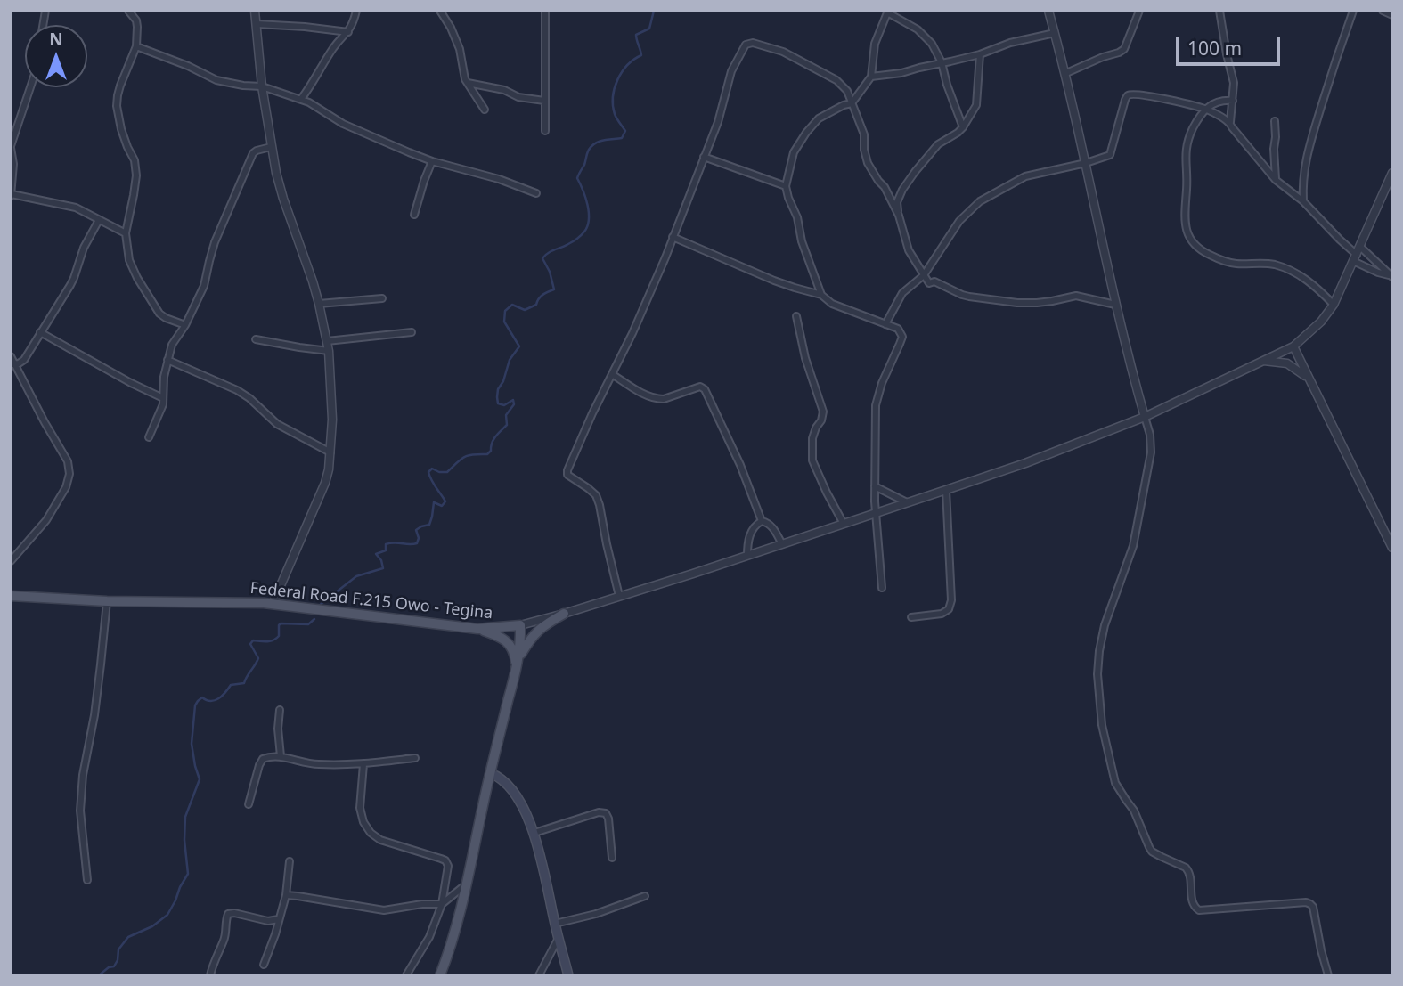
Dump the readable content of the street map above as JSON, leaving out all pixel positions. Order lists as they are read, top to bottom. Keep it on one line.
{"streets":{"main road":["Federal Road F.215 Owo - Tegina"]},"scale_bar":"100 m","north":"top"}
